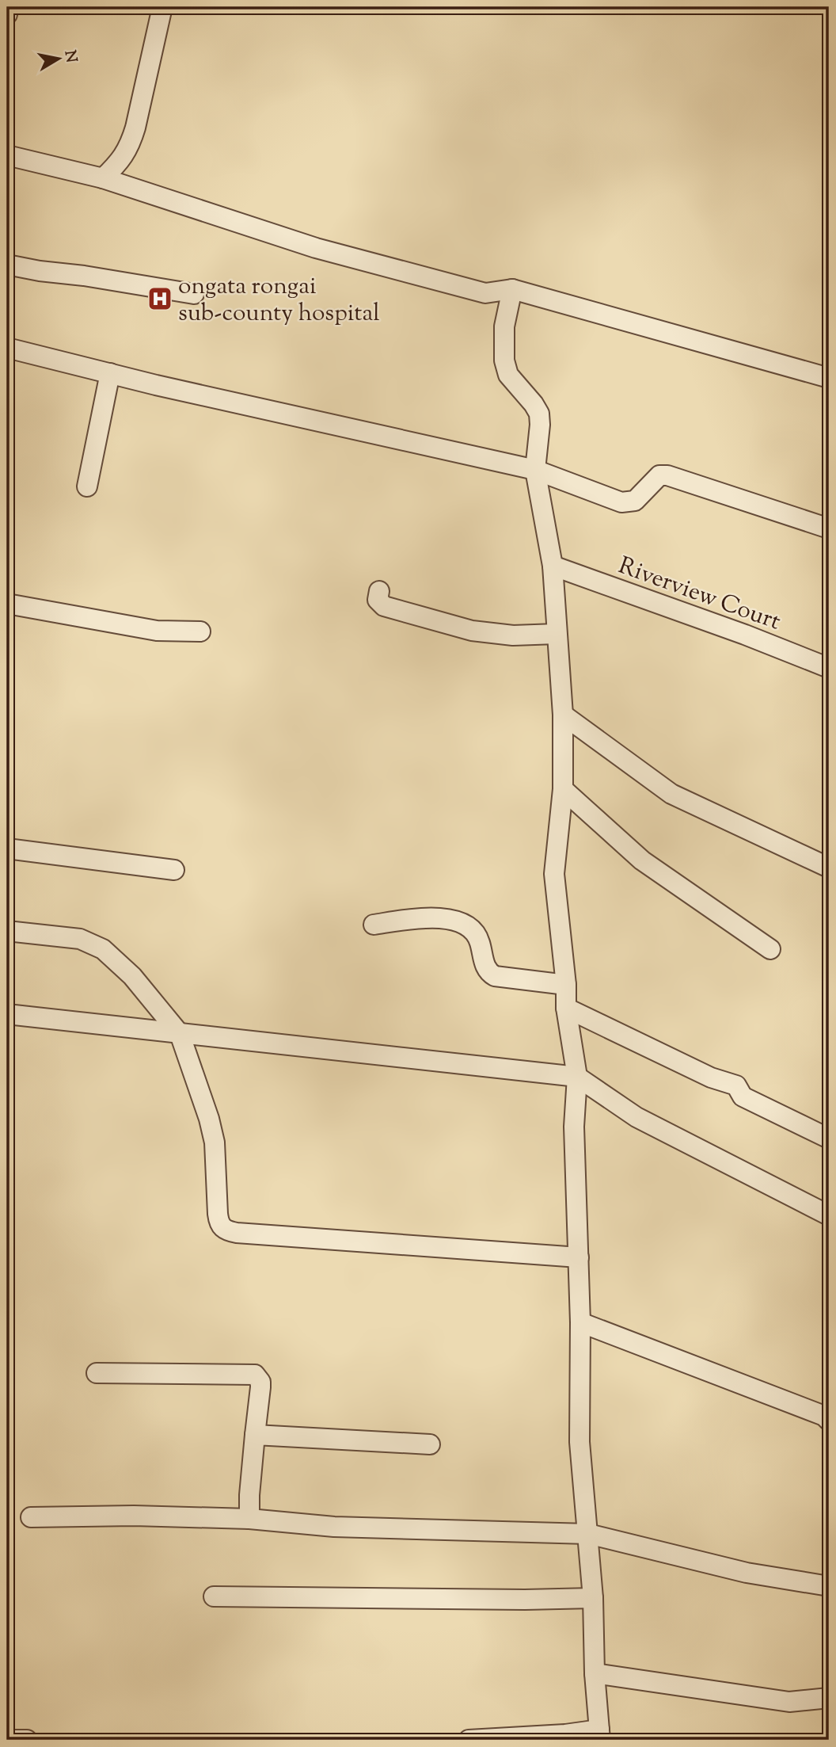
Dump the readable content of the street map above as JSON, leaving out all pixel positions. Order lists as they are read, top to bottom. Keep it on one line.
{"streets":{"street":["Riverview Court"]},"places":{"hospital":["ongata rongai sub-county hospital"]},"north":"right"}
